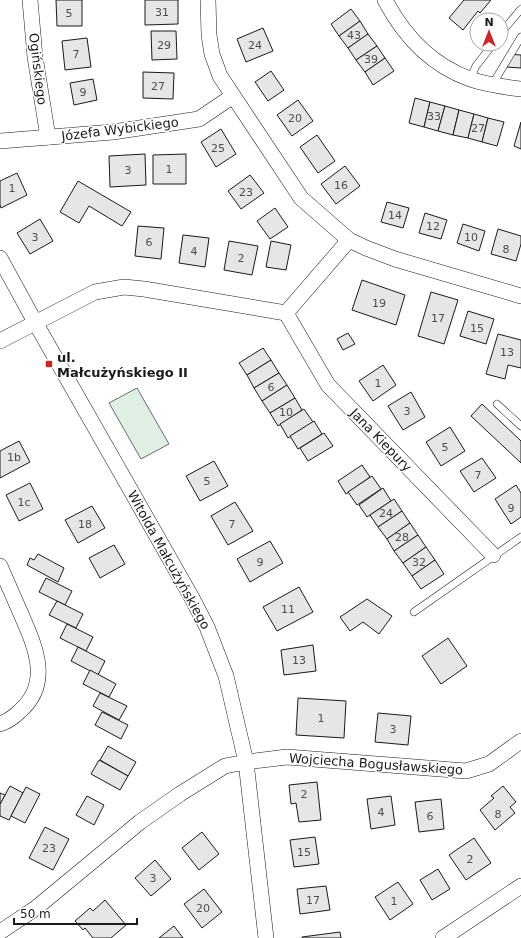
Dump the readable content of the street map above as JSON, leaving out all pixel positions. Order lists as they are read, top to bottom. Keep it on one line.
{"streets":{"street":["Ogińskiego","Józefa Wybickiego","Jana Kiepury","Witolda Małcużyńskiego","Wojciecha Bogusławskiego"]},"crossings":[["Ogińskiego","Józefa Wybickiego"],["Witolda Małcużyńskiego","Wojciecha Bogusławskiego"]],"places":{"transit":["ul. Małcużyńskiego II"]},"house_numbers":["31","5","43","29","24","7","39","27","9","33","20","27","25","1","3","16","1","23","14","12","3","10","6","8","4","2","19","17","15","13","1","6","3","10","5","1b","7","5","1c","9","24","18","7","28","9","32","11","13","1","3","2","4","8","6","23","15","2","3","17","1","20"],"scale_bar":"50 m","north":"top"}
